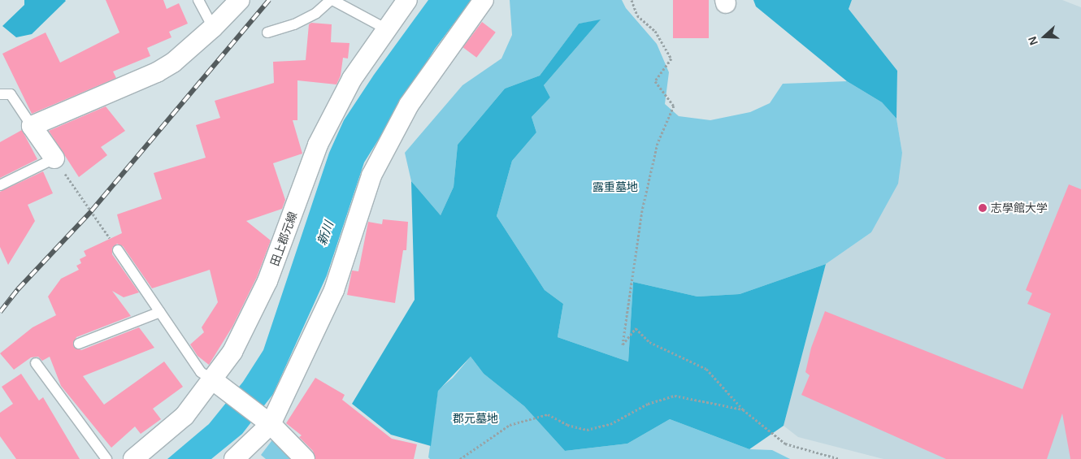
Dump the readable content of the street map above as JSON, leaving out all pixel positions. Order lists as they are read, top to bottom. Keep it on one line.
{"streets":{"street":["田上郡元線"]},"water":["新川"],"parks":["露重墓地","郡元墓地"],"places":["志學館大学"],"north":"left"}
